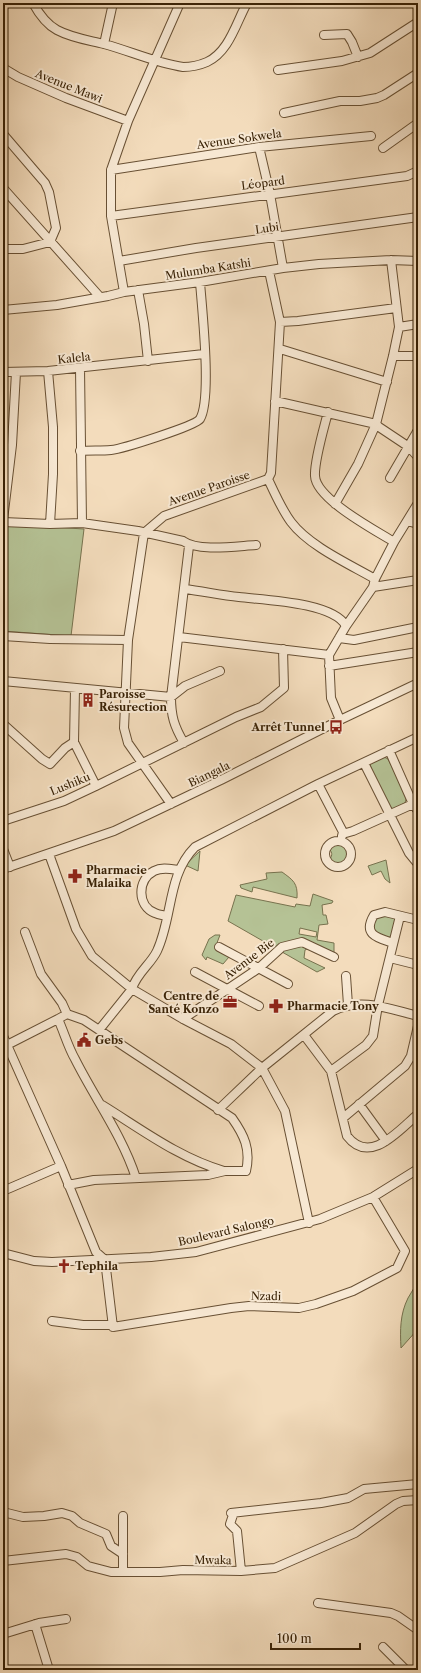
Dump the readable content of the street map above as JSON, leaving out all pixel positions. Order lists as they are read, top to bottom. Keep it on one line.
{"streets":{"street":["Avenue Mawi","Avenue Sokwela","Léopard","Lubi","Mulumba Katshi","Kalela","Avenue Paroisse","Biangala","Lushiku","Avenue Bie","Boulevard Salongo","Nzadi","Mwaka"]},"crossings":[["Boulevard Salongo","Nzadi"]],"places":{"building":["Paroisse Résurection"],"bus stop":["Arrêt Tunnel"],"pharmacy":["Pharmacie Malaika","Pharmacie Tony"],"office":["Centre de Santé Konzo"],"public building":["Gebs"],"church":["Tephila"]},"scale_bar":"100 m"}
